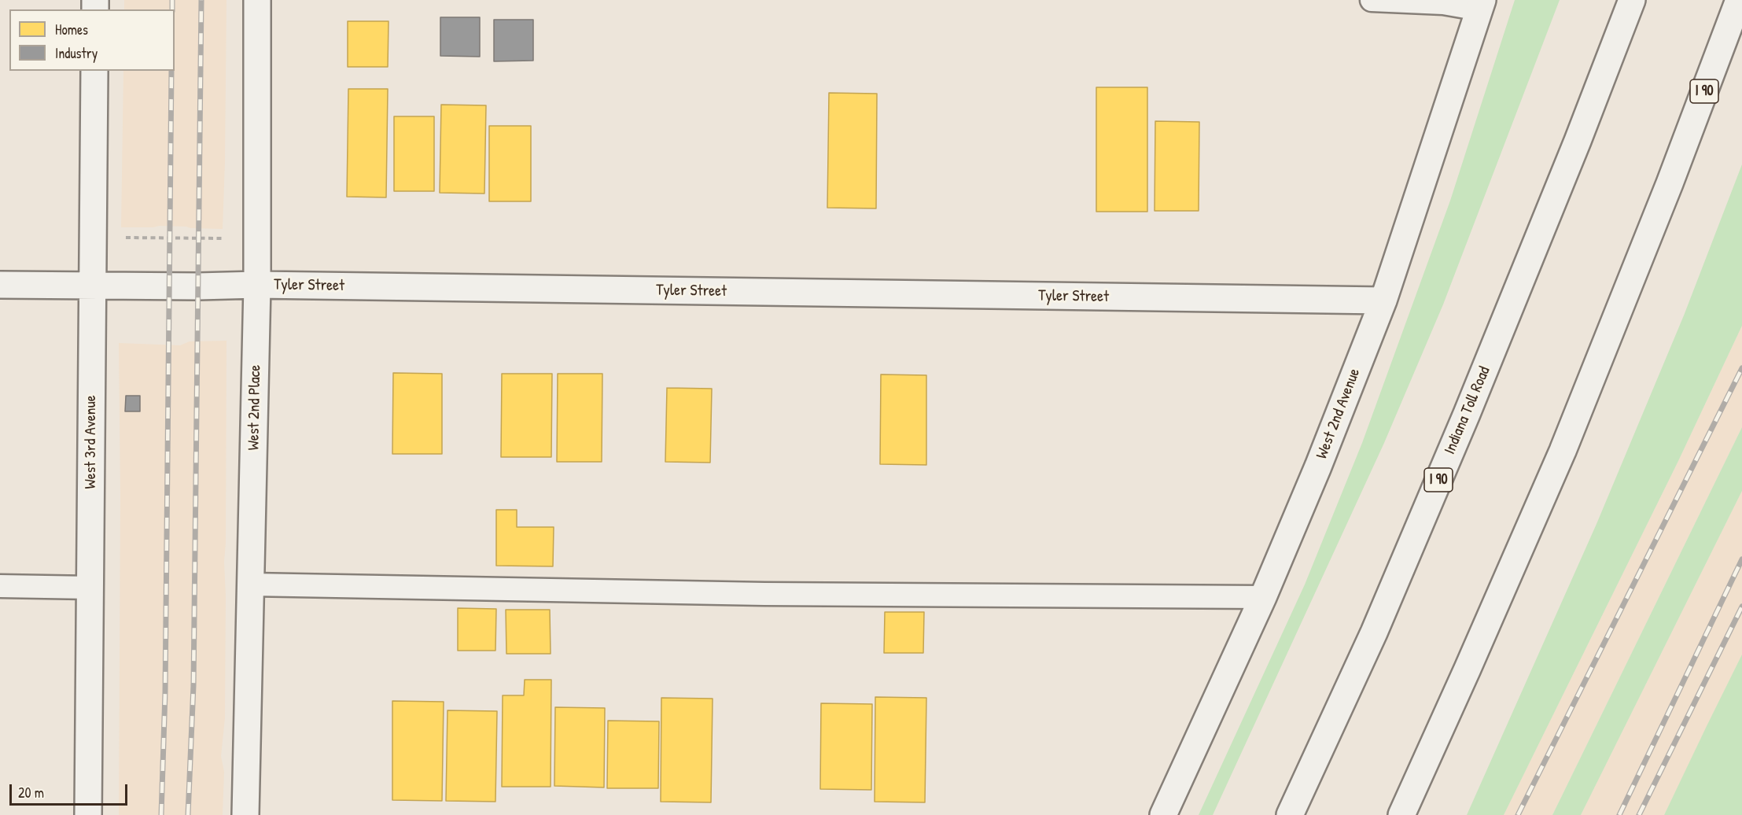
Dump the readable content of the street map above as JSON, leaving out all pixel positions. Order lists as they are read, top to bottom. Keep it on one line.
{"streets":{"main road":["I 90","Tyler Street","West 2nd Place","Indiana Toll Road","West 2nd Avenue","West 3rd Avenue"]},"crossings":[["Tyler Street","West 2nd Place"],["Tyler Street","West 2nd Avenue"],["Tyler Street","West 3rd Avenue"]],"legend":["Homes","Industry"],"scale_bar":"20 m"}
